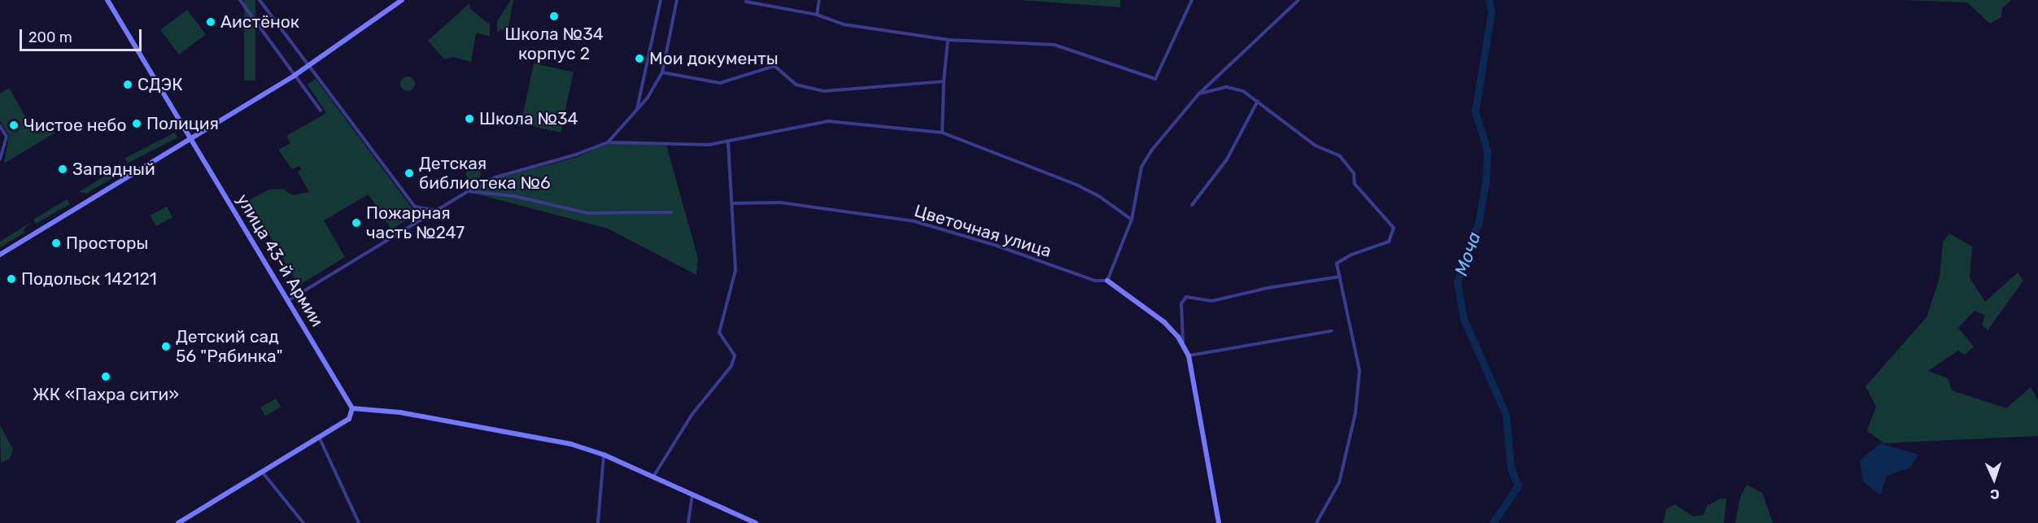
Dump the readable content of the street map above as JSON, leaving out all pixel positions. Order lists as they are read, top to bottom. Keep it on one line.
{"streets":{"street":["Цветочная улица","улица 43-й Армии"]},"water":["Моча"],"places":["Школа №34 корпус 2","Аистёнок","Мои документы","СДЭК","Школа №34","Полиция","Чистое небо","Западный","Детская библиотека №6","Пожарная часть №247","Просторы","Подольск 142121","Детский сад 56 \"Рябинка\"","ЖК «Пахра сити»"],"scale_bar":"200 m","north":"bottom"}
